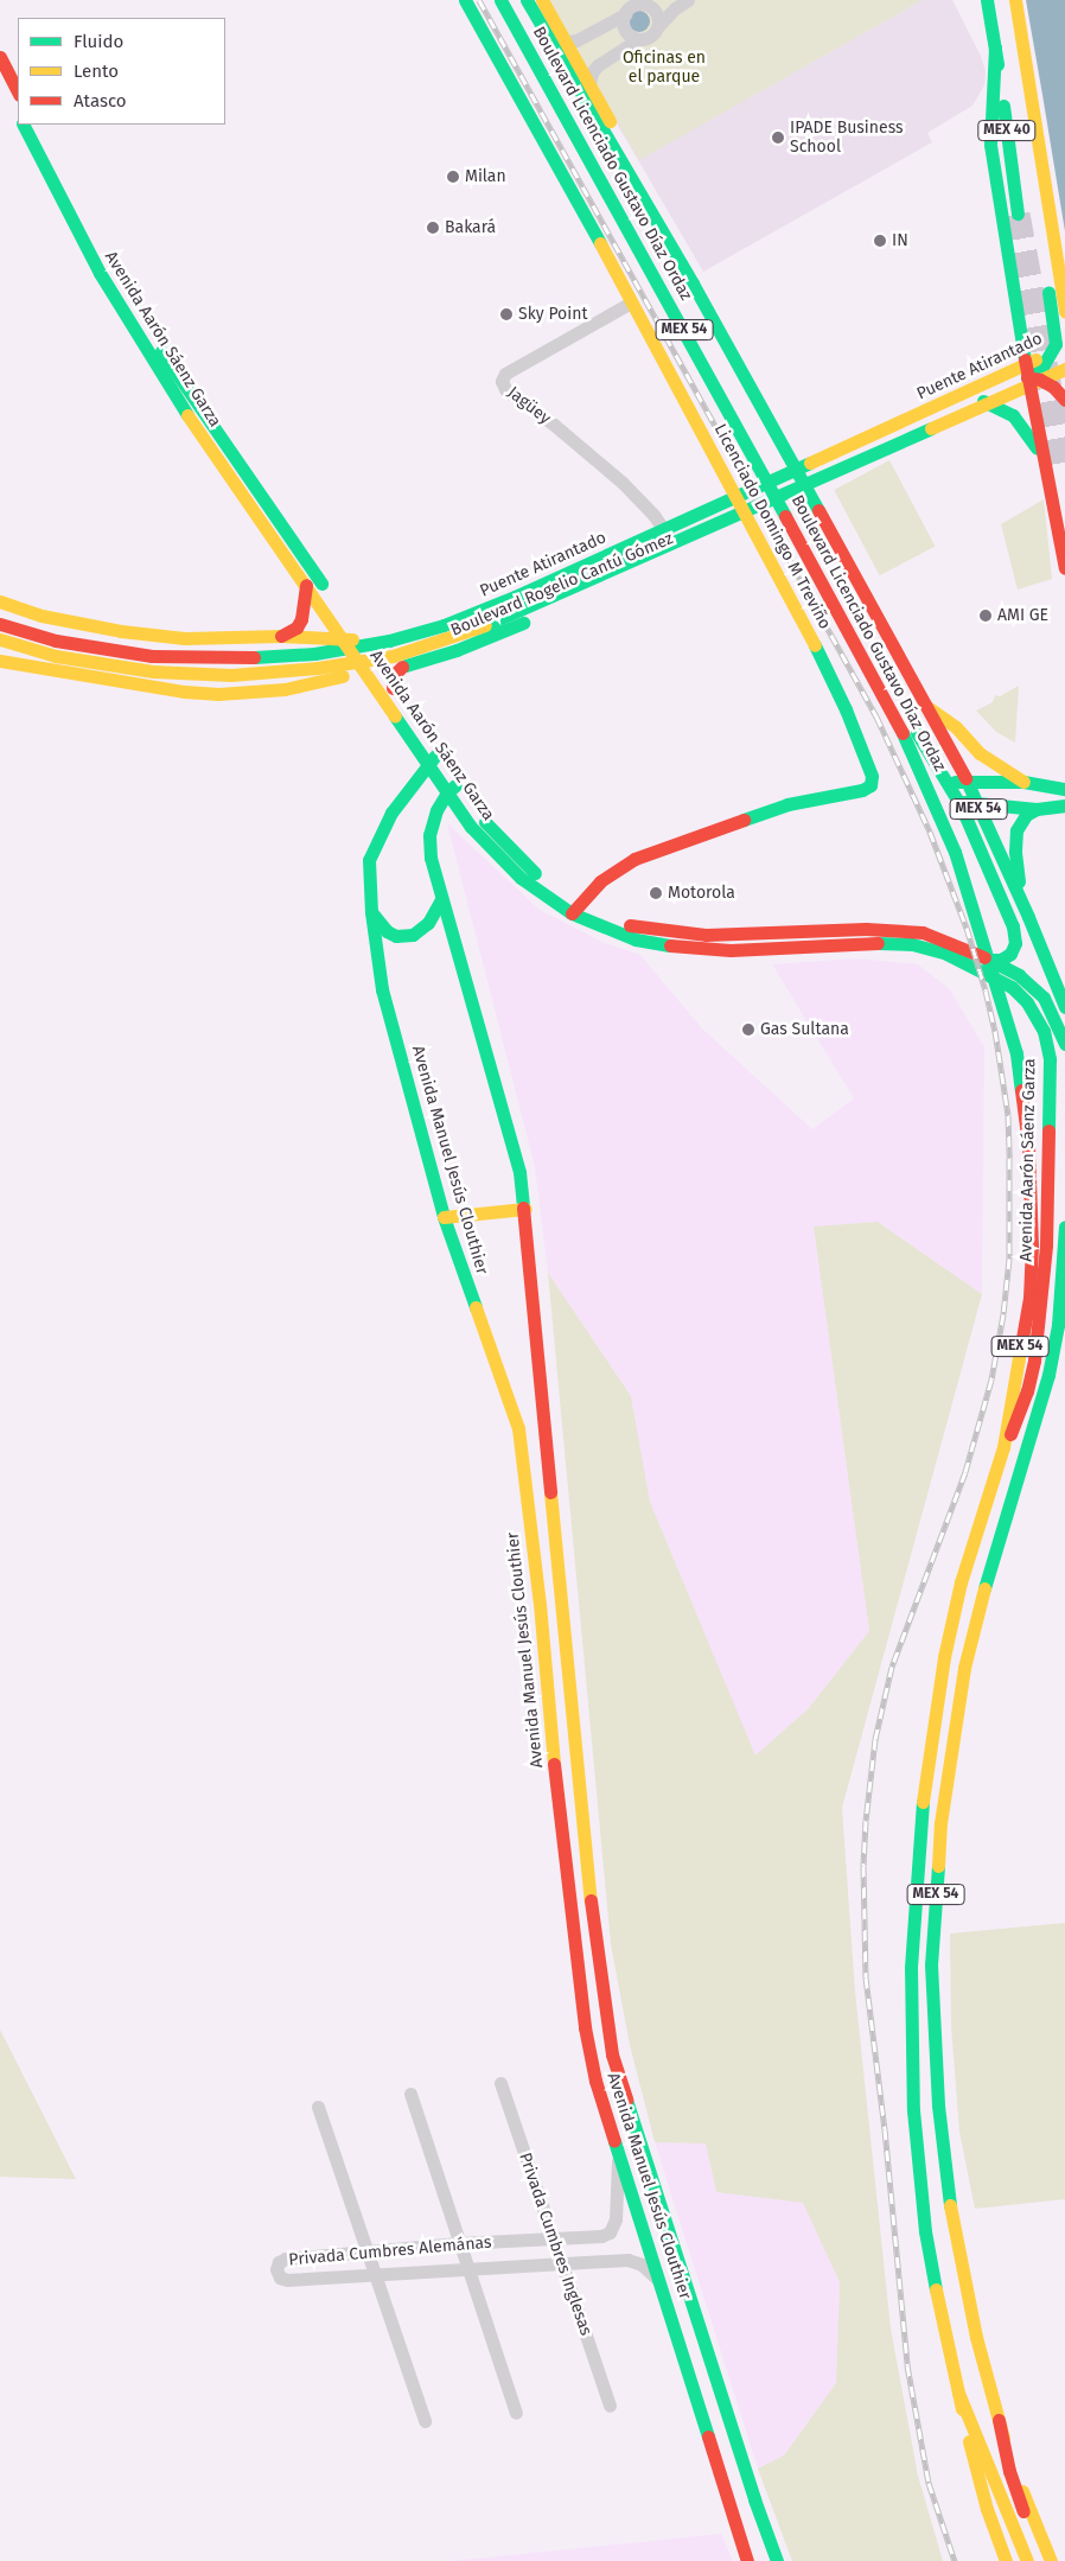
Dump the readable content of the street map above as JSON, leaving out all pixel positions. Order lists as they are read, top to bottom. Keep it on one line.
{"streets":{"main road":["MEX 40","Boulevard Licenciado Gustavo Díaz Ordaz","MEX 54","Avenida Aarón Sáenz Garza","Puente Atirantado","Licenciado Domingo M Treviño","Boulevard Rogelio Cantú Gómez","Avenida Manuel Jesús Clouthier"],"street":["Jagüey","Privada Cumbres Inglesas","Privada Cumbres Alemánas"]},"crossings":[["Boulevard Licenciado Gustavo Díaz Ordaz","Avenida Aarón Sáenz Garza"],["Boulevard Licenciado Gustavo Díaz Ordaz","Boulevard Rogelio Cantú Gómez"],["Avenida Aarón Sáenz Garza","Licenciado Domingo M Treviño"],["Avenida Aarón Sáenz Garza","Boulevard Rogelio Cantú Gómez"],["Avenida Aarón Sáenz Garza","Avenida Manuel Jesús Clouthier"],["Jagüey","Licenciado Domingo M Treviño"],["Jagüey","Boulevard Rogelio Cantú Gómez"],["Licenciado Domingo M Treviño","Boulevard Rogelio Cantú Gómez"],["Avenida Manuel Jesús Clouthier","Privada Cumbres Alemánas"],["Privada Cumbres Inglesas","Privada Cumbres Alemánas"]],"parks":["Oficinas en el parque"],"places":["IPADE Business School","Milan","Bakará","IN","Sky Point","AMI GE","Motorola","Gas Sultana"],"legend":["Fluido","Lento","Atasco"]}
